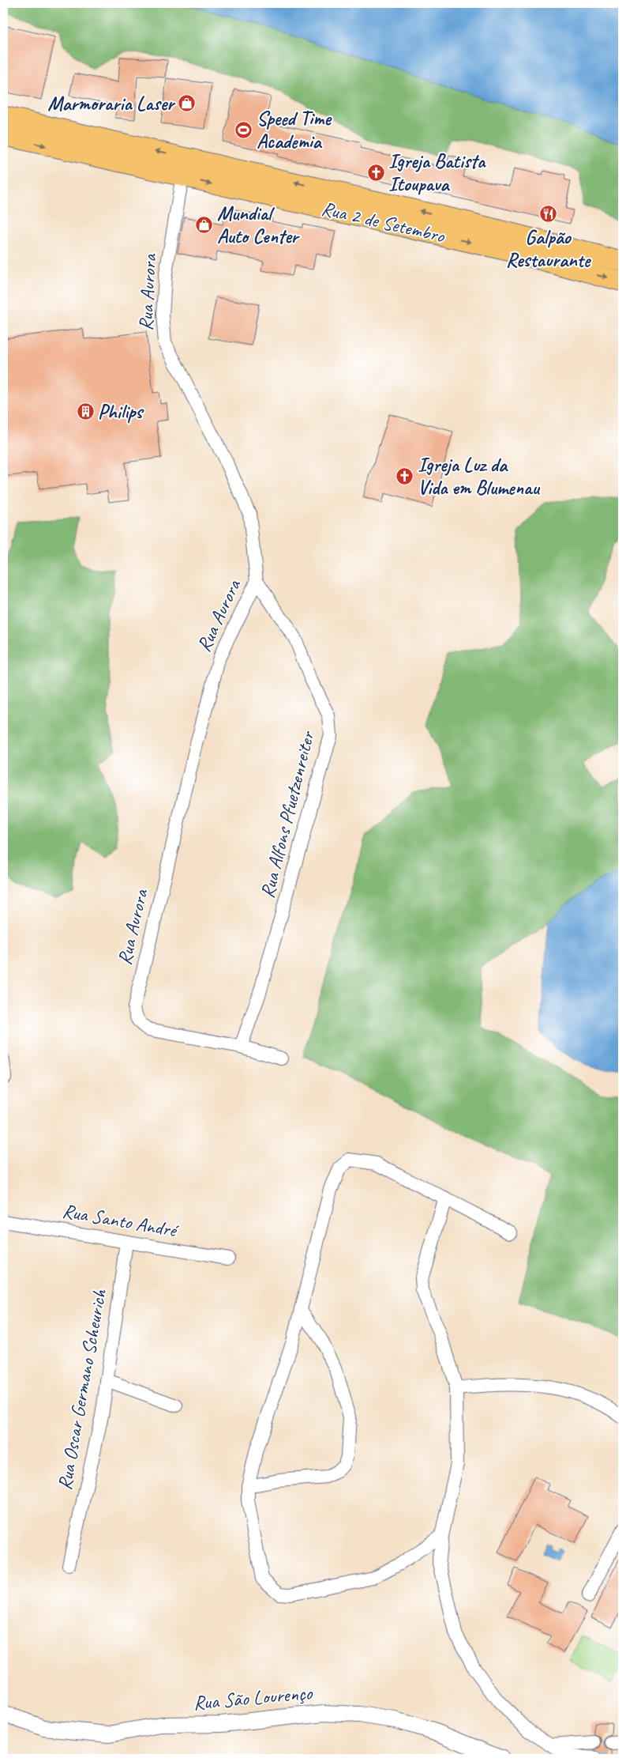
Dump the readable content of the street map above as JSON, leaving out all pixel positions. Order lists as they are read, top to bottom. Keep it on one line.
{"streets":{"main road":["Rua 2 de Setembro"],"street":["Rua Aurora","Rua Alfons Pfuetzenreiter","Rua Santo André","Rua Oscar Germano Scheurich","Rua São Lourenço"]},"crossings":[["Rua 2 de Setembro","Rua Aurora"],["Rua Aurora","Rua Alfons Pfuetzenreiter"],["Rua Santo André","Rua Oscar Germano Scheurich"]],"places":{"shop":["Marmoraria Laser","Mundial Auto Center"],"sports":["Speed Time Academia"],"church":["Igreja Batista Itoupava","Igreja Luz da Vida em Blumenau"],"restaurant":["Galpão Restaurante"],"building":["Philips"]}}
